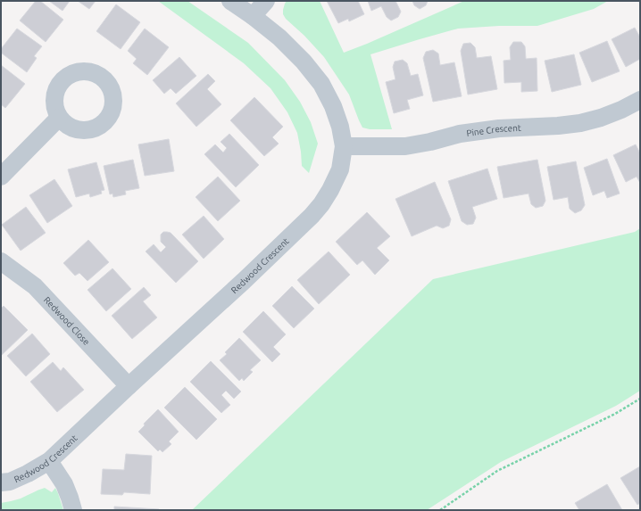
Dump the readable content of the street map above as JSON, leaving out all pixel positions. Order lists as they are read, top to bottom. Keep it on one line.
{"streets":{"street":["Pine Crescent","Redwood Crescent","Redwood Close"]},"crossings":[["Pine Crescent","Redwood Crescent"],["Redwood Crescent","Redwood Close"]]}
